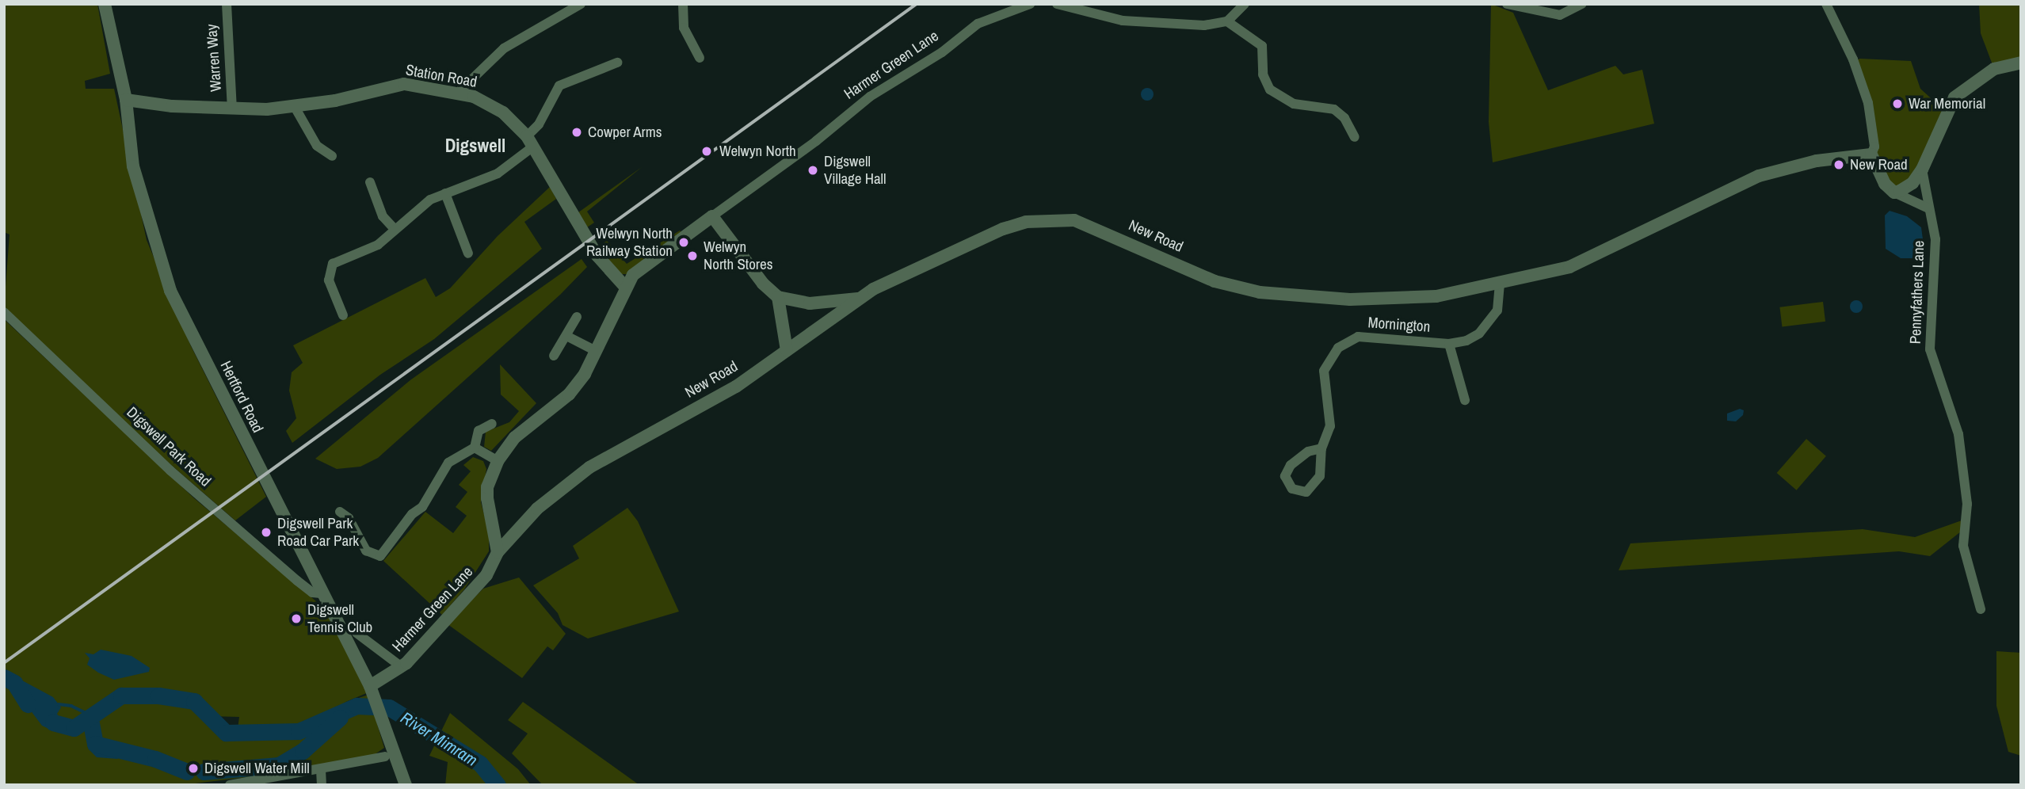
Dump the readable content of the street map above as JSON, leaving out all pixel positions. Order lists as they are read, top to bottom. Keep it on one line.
{"streets":{"street":["Warren Way","Harmer Green Lane","Station Road","New Road","Pennyfathers Lane","Mornington","Hertford Road","Digswell Park Road"]},"crossings":[["Warren Way","Station Road"],["Harmer Green Lane","Station Road"],["Harmer Green Lane","New Road"],["Harmer Green Lane","Hertford Road"],["Station Road","Hertford Road"],["New Road","Mornington"],["Hertford Road","Digswell Park Road"]],"districts":["Digswell"],"water":["River Mimram"],"places":["War Memorial","Cowper Arms","Welwyn North","New Road","Digswell Village Hall","Welwyn North Railway Station","Welwyn North Stores","Digswell Park Road Car Park","Digswell Tennis Club","Digswell Water Mill"]}
